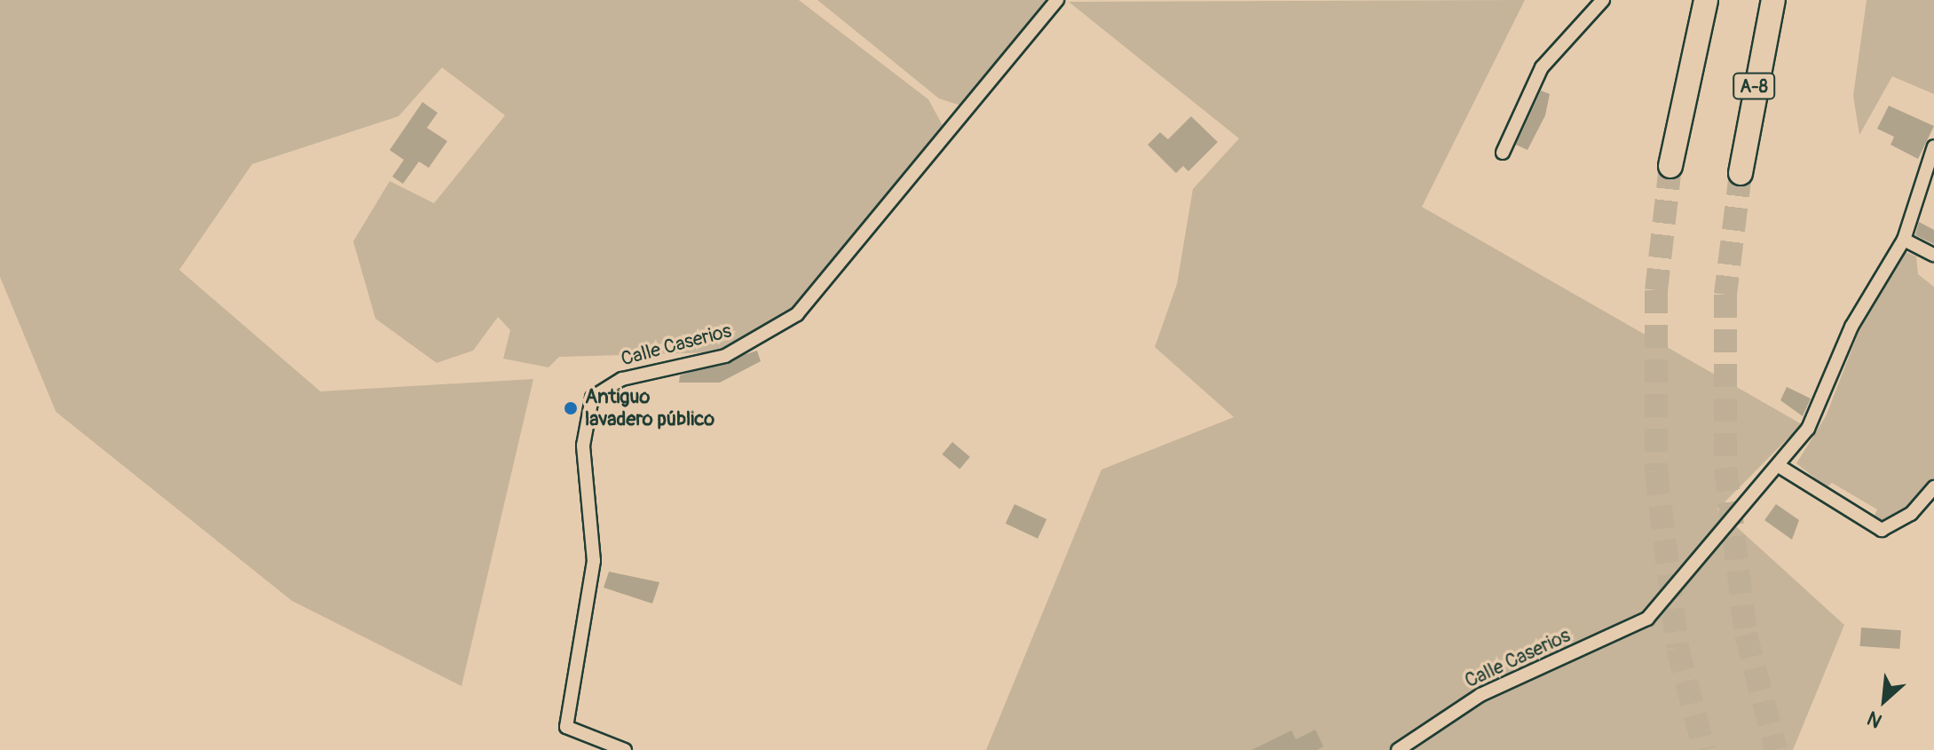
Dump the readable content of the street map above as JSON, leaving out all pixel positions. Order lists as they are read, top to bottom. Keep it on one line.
{"streets":{"highway":["A-8"],"street":["Calle Caserios"]},"places":["Antiguo lavadero público"],"north":"bottom left"}
